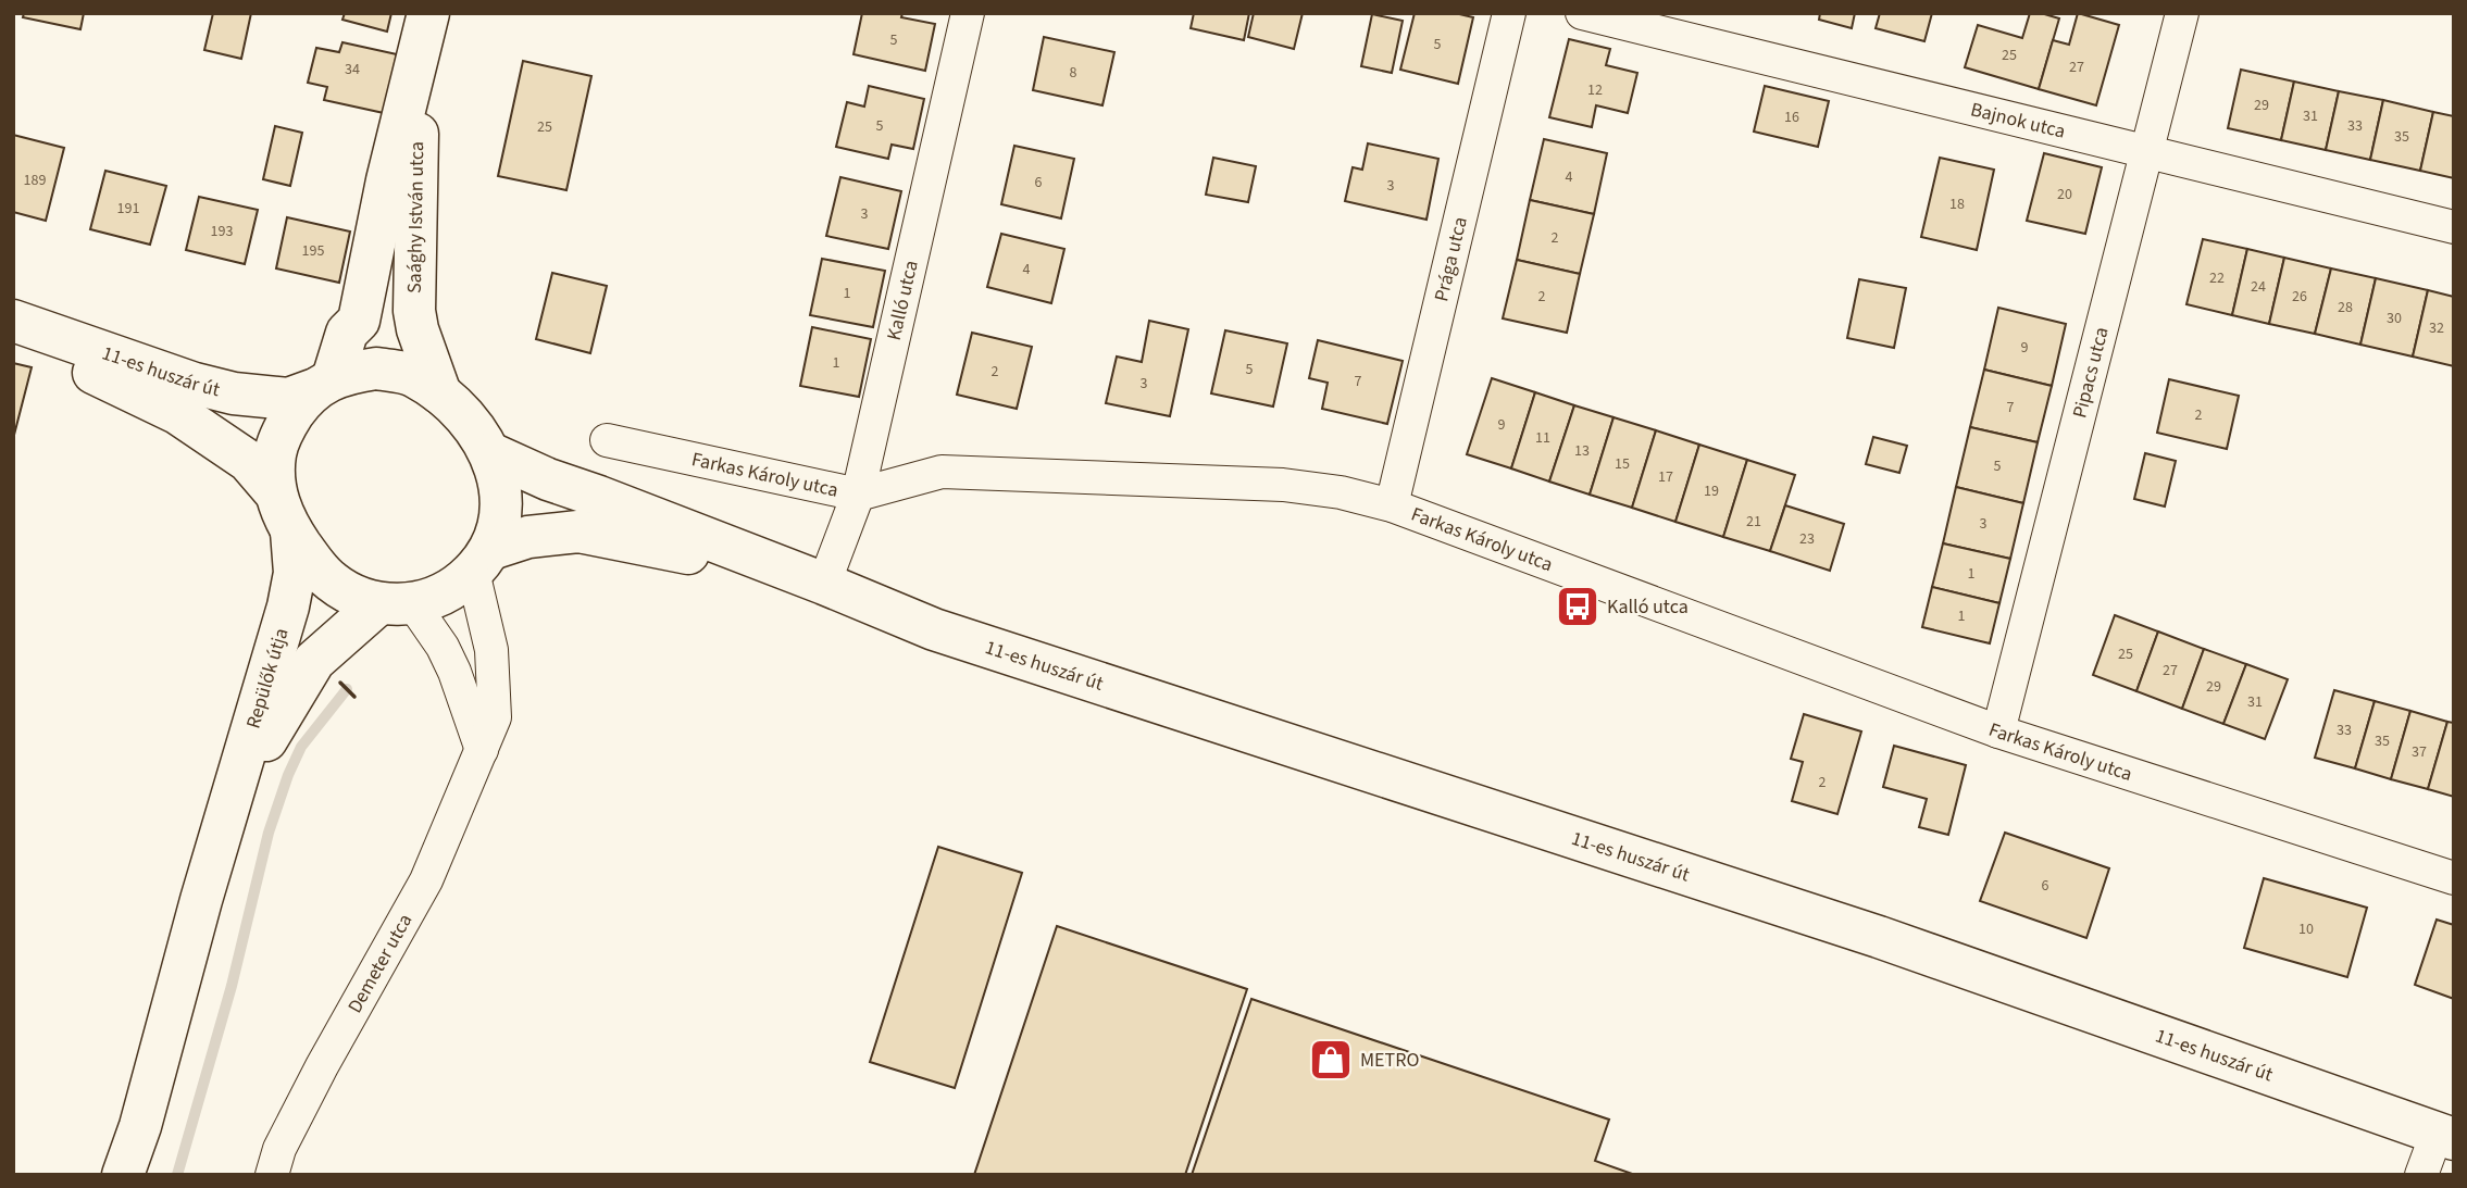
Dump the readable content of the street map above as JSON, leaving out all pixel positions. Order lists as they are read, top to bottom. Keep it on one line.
{"streets":{"main road":["Saághy István utca","11-es huszár út","Repülők útja"],"street":["Bajnok utca","Prága utca","Kalló utca","Pipacs utca","Farkas Károly utca","Demeter utca"]},"crossings":[["Bajnok utca","Pipacs utca"],["Saághy István utca","11-es huszár út"],["Saághy István utca","Repülők útja"],["Saághy István utca","Demeter utca"],["Prága utca","Farkas Károly utca"],["Kalló utca","11-es huszár út"],["Kalló utca","Farkas Károly utca"],["11-es huszár út","Repülők útja"],["11-es huszár út","Demeter utca"],["Pipacs utca","Farkas Károly utca"],["Repülők útja","Demeter utca"]],"places":{"bus stop":["Kalló utca"],"shop":["METRO"]},"house_numbers":["5","5","25","27","34","8","12","29","31","16","5","33","25","35","4","189","6","3","20","18","191","3","193","2","195","4","22","24","1","2","26","28","30","32","9","1","5","2","7","3","7","2","9","11","13","15","5","17","19","21","3","23","1","1","25","27","29","31","33","35","37","2","6","10"]}
